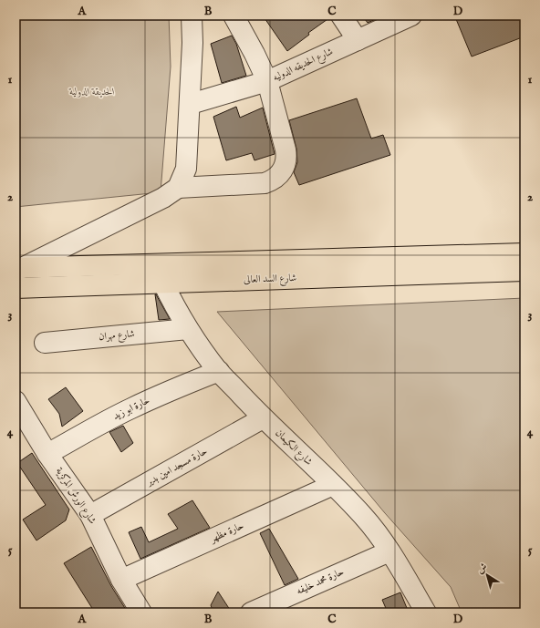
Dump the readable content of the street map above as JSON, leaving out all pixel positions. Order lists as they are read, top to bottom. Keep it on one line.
{"streets":{"main road":["شارع السد العالى"],"street":["شارع الحديقه الدوليه","شارع مهران","حارة ابو زيد","شارع الكيمان","حارة مسجد امين بدير","شارع الورش المركزية","حارة مظهر","حارة محمد خليفه"]},"crossings":[["شارع السد العالى","شارع الكيمان"],["شارع مهران","شارع الكيمان"],["حارة ابو زيد","شارع الكيمان"],["حارة ابو زيد","شارع الورش المركزية"],["شارع الكيمان","حارة مسجد امين بدير"],["شارع الكيمان","حارة مظهر"],["شارع الكيمان","حارة محمد خليفه"],["حارة مسجد امين بدير","شارع الورش المركزية"],["شارع الورش المركزية","حارة مظهر"]],"parks":["الحديقة الدولية"],"north":"top left","grid":{"columns":["A","B","C","D"],"rows":["1","2","3","4","5"]}}
